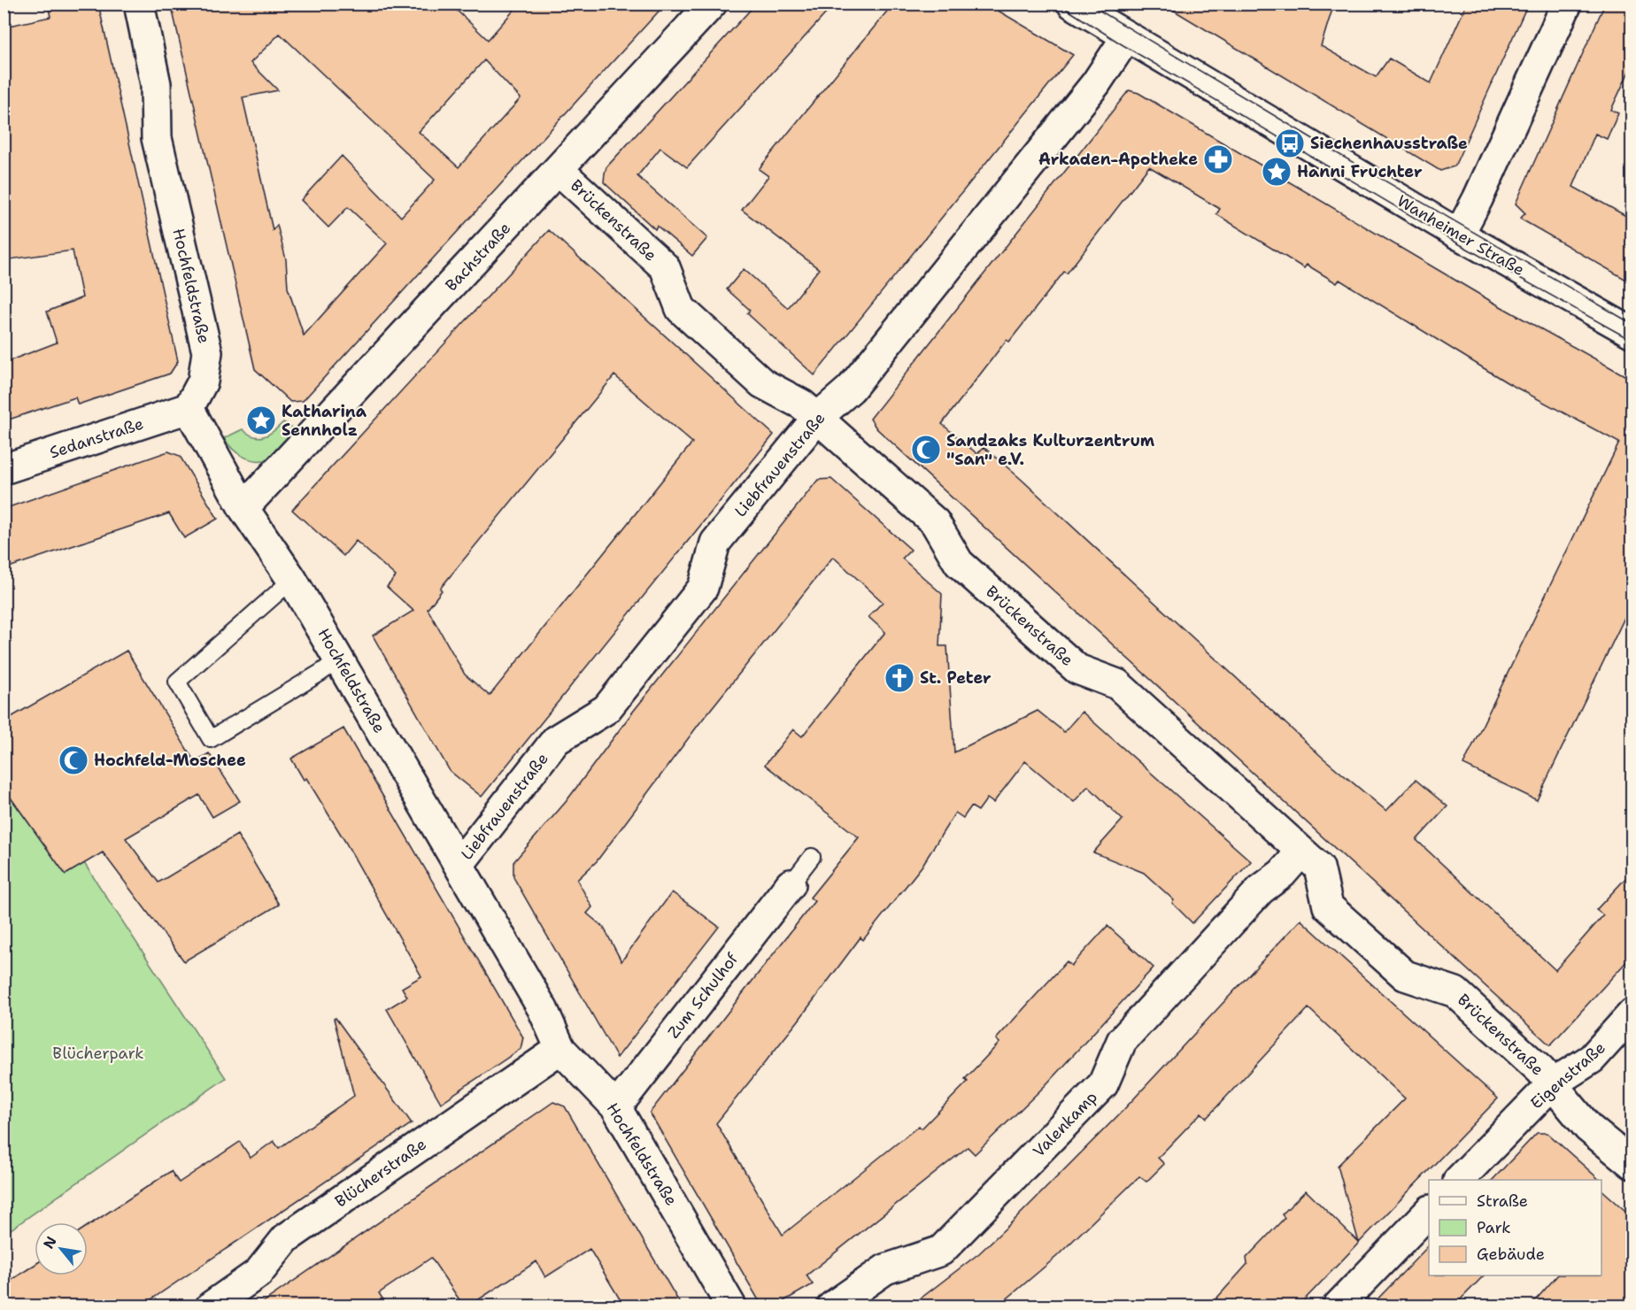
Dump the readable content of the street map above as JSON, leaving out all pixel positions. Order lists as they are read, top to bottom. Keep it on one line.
{"streets":{"street":["Brückenstraße","Wanheimer Straße","Bachstraße","Hochfeldstraße","Sedanstraße","Liebfrauenstraße","Zum Schulhof","Eigenstraße","Valenkamp","Blücherstraße"]},"crossings":[["Brückenstraße","Bachstraße"],["Brückenstraße","Liebfrauenstraße"],["Brückenstraße","Eigenstraße"],["Brückenstraße","Valenkamp"],["Wanheimer Straße","Liebfrauenstraße"],["Bachstraße","Hochfeldstraße"],["Hochfeldstraße","Sedanstraße"],["Hochfeldstraße","Liebfrauenstraße"],["Hochfeldstraße","Zum Schulhof"],["Hochfeldstraße","Blücherstraße"]],"parks":["Blücherpark"],"places":{"bus stop":["Siechenhausstraße"],"pharmacy":["Arkaden-Apotheke"],"place":["Hanni Fruchter","Katharina Sennholz"],"mosque":["Sandzaks Kulturzentrum \"San\" e.V.","Hochfeld-Moschee"],"church":["St. Peter"]},"legend":["Straße","Park","Gebäude"],"north":"top left"}
